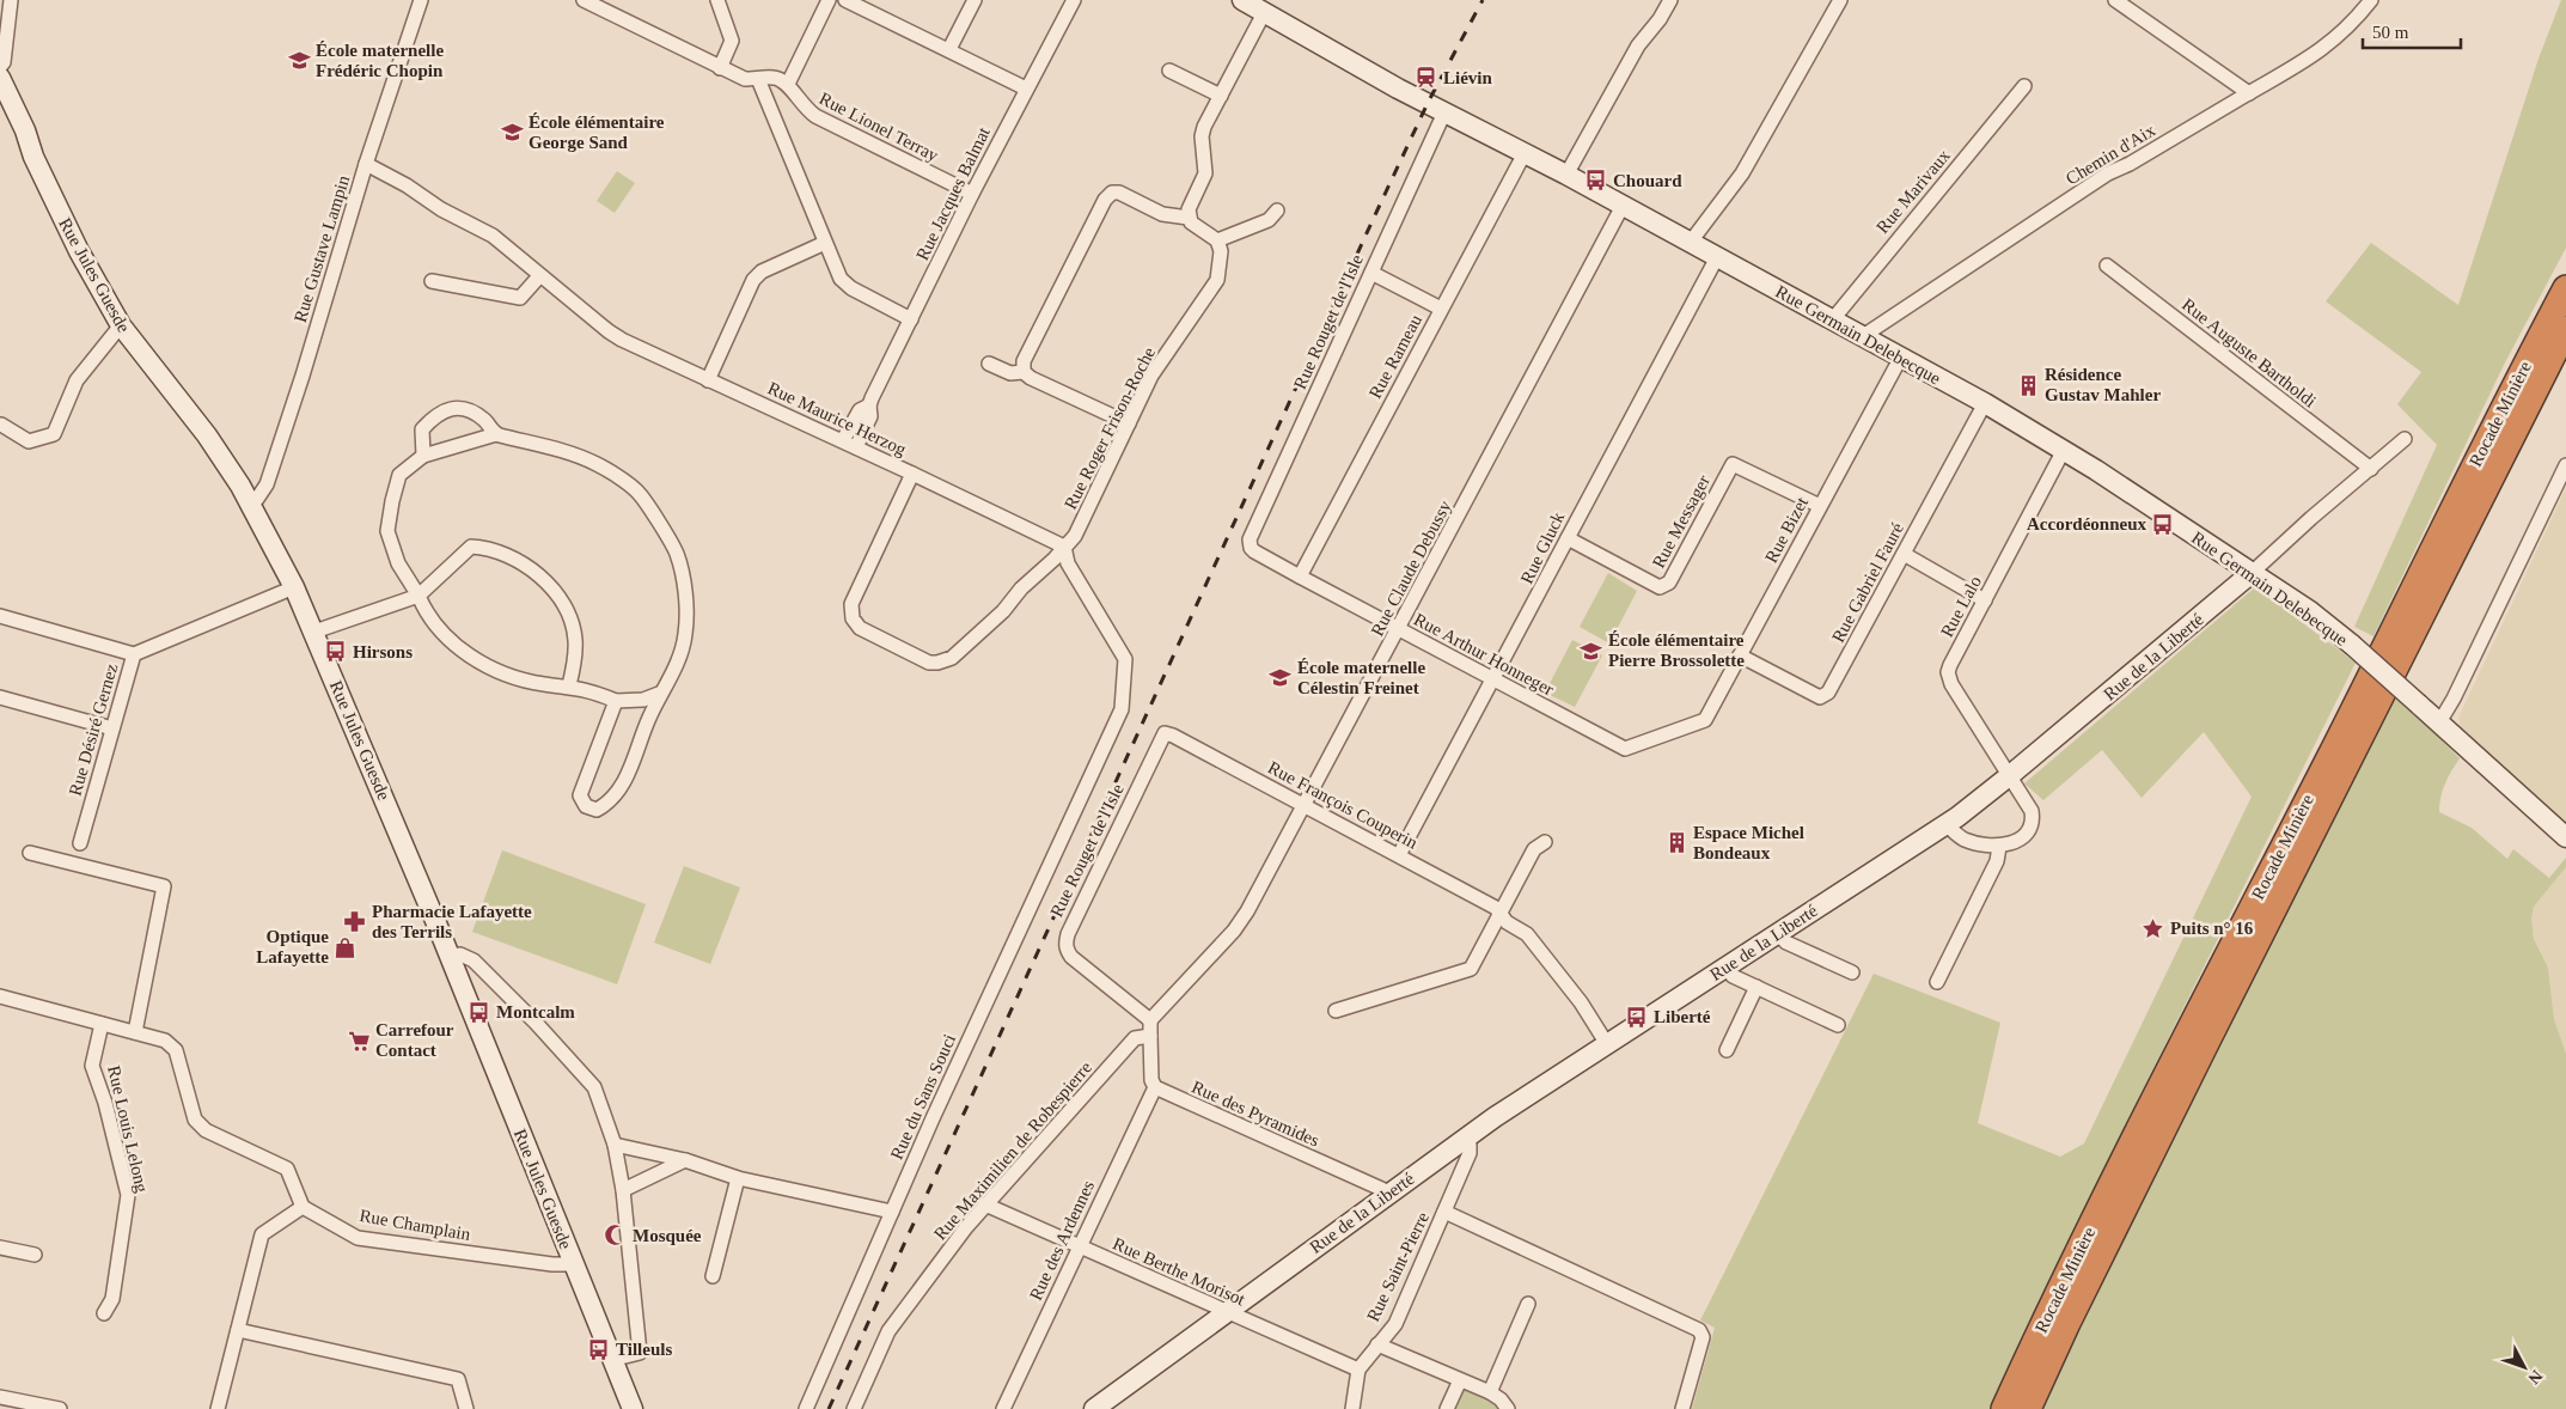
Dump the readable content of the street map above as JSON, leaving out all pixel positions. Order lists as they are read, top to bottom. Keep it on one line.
{"streets":{"highway":["Rocade Minière"],"street":["Rue Lionel Terray","Chemin d'Aix","Rue Marivaux","Rue Jacques Balmat","Rue Gustave Lampin","Rue Jules Guesde","Rue Rouget de l'Isle","Rue Germain Delebecque","Rue Auguste Bartholdi","Rue Rameau","Rue Maurice Herzog","Rue Roger Frison-Roche","Rue Messager","Rue Bizet","Rue Gluck","Rue Claude Debussy","Rue Gabriel Fauré","Rue Lalo","Rue Arthur Honneger","Rue de la Liberté","Rue Désiré Gernez","Rue François Couperin","Rue du Sans Souci","Rue des Pyramides","Rue Louis Lelong","Rue Maximilien de Robespierre","Rue Champlain","Rue des Ardennes","Rue Saint-Pierre","Rue Berthe Morisot"]},"crossings":[["Rue Lionel Terray","Rue Jacques Balmat"],["Chemin d'Aix","Rue Germain Delebecque"],["Rue Marivaux","Rue Germain Delebecque"],["Rue Jacques Balmat","Rue Maurice Herzog"],["Rue Gustave Lampin","Rue Jules Guesde"],["Rue Gustave Lampin","Rue Maurice Herzog"],["Rue Jules Guesde","Rue Désiré Gernez"],["Rue Jules Guesde","Rue Champlain"],["Rue Rouget de l'Isle","Rue Germain Delebecque"],["Rue Rouget de l'Isle","Rue Claude Debussy"],["Rue Rouget de l'Isle","Rue Arthur Honneger"],["Rue Rouget de l'Isle","Rue François Couperin"],["Rue Germain Delebecque","Rue Rameau"],["Rue Germain Delebecque","Rue Bizet"],["Rue Germain Delebecque","Rue Gluck"],["Rue Germain Delebecque","Rue Claude Debussy"],["Rue Germain Delebecque","Rue Gabriel Fauré"],["Rue Germain Delebecque","Rue Lalo"],["Rue Germain Delebecque","Rue de la Liberté"],["Rue Auguste Bartholdi","Rue de la Liberté"],["Rue Rameau","Rue Arthur Honneger"],["Rue Maurice Herzog","Rue Roger Frison-Roche"],["Rue Maurice Herzog","Rue du Sans Souci"],["Rue Roger Frison-Roche","Rue du Sans Souci"],["Rue Messager","Rue Bizet"],["Rue Messager","Rue Gluck"],["Rue Bizet","Rue Gabriel Fauré"],["Rue Bizet","Rue Arthur Honneger"],["Rue Gluck","Rue Arthur Honneger"],["Rue Gluck","Rue François Couperin"],["Rue Claude Debussy","Rue Arthur Honneger"],["Rue Claude Debussy","Rue François Couperin"],["Rue Lalo","Rue de la Liberté"],["Rue de la Liberté","Rue François Couperin"],["Rue de la Liberté","Rue des Pyramides"],["Rue de la Liberté","Rue Saint-Pierre"],["Rue de la Liberté","Rue Berthe Morisot"],["Rue des Pyramides","Rue des Ardennes"],["Rue Maximilien de Robespierre","Rue Berthe Morisot"],["Rue des Ardennes","Rue Berthe Morisot"],["Rue Saint-Pierre","Rue Berthe Morisot"]],"places":{"school or university":["École maternelle Frédéric Chopin","École élémentaire George Sand","École élémentaire Pierre Brossolette","École maternelle Célestin Freinet"],"station":["Liévin"],"bus stop":["Chouard","Accordéonneux","Hirsons","Montcalm","Liberté","Tilleuls"],"building":["Résidence Gustav Mahler","Espace Michel Bondeaux"],"pharmacy":["Pharmacie Lafayette des Terrils"],"place":["Puits n° 16"],"shop":["Optique Lafayette"],"supermarket":["Carrefour Contact"],"mosque":["Mosquée"]},"scale_bar":"50 m","north":"bottom right"}
